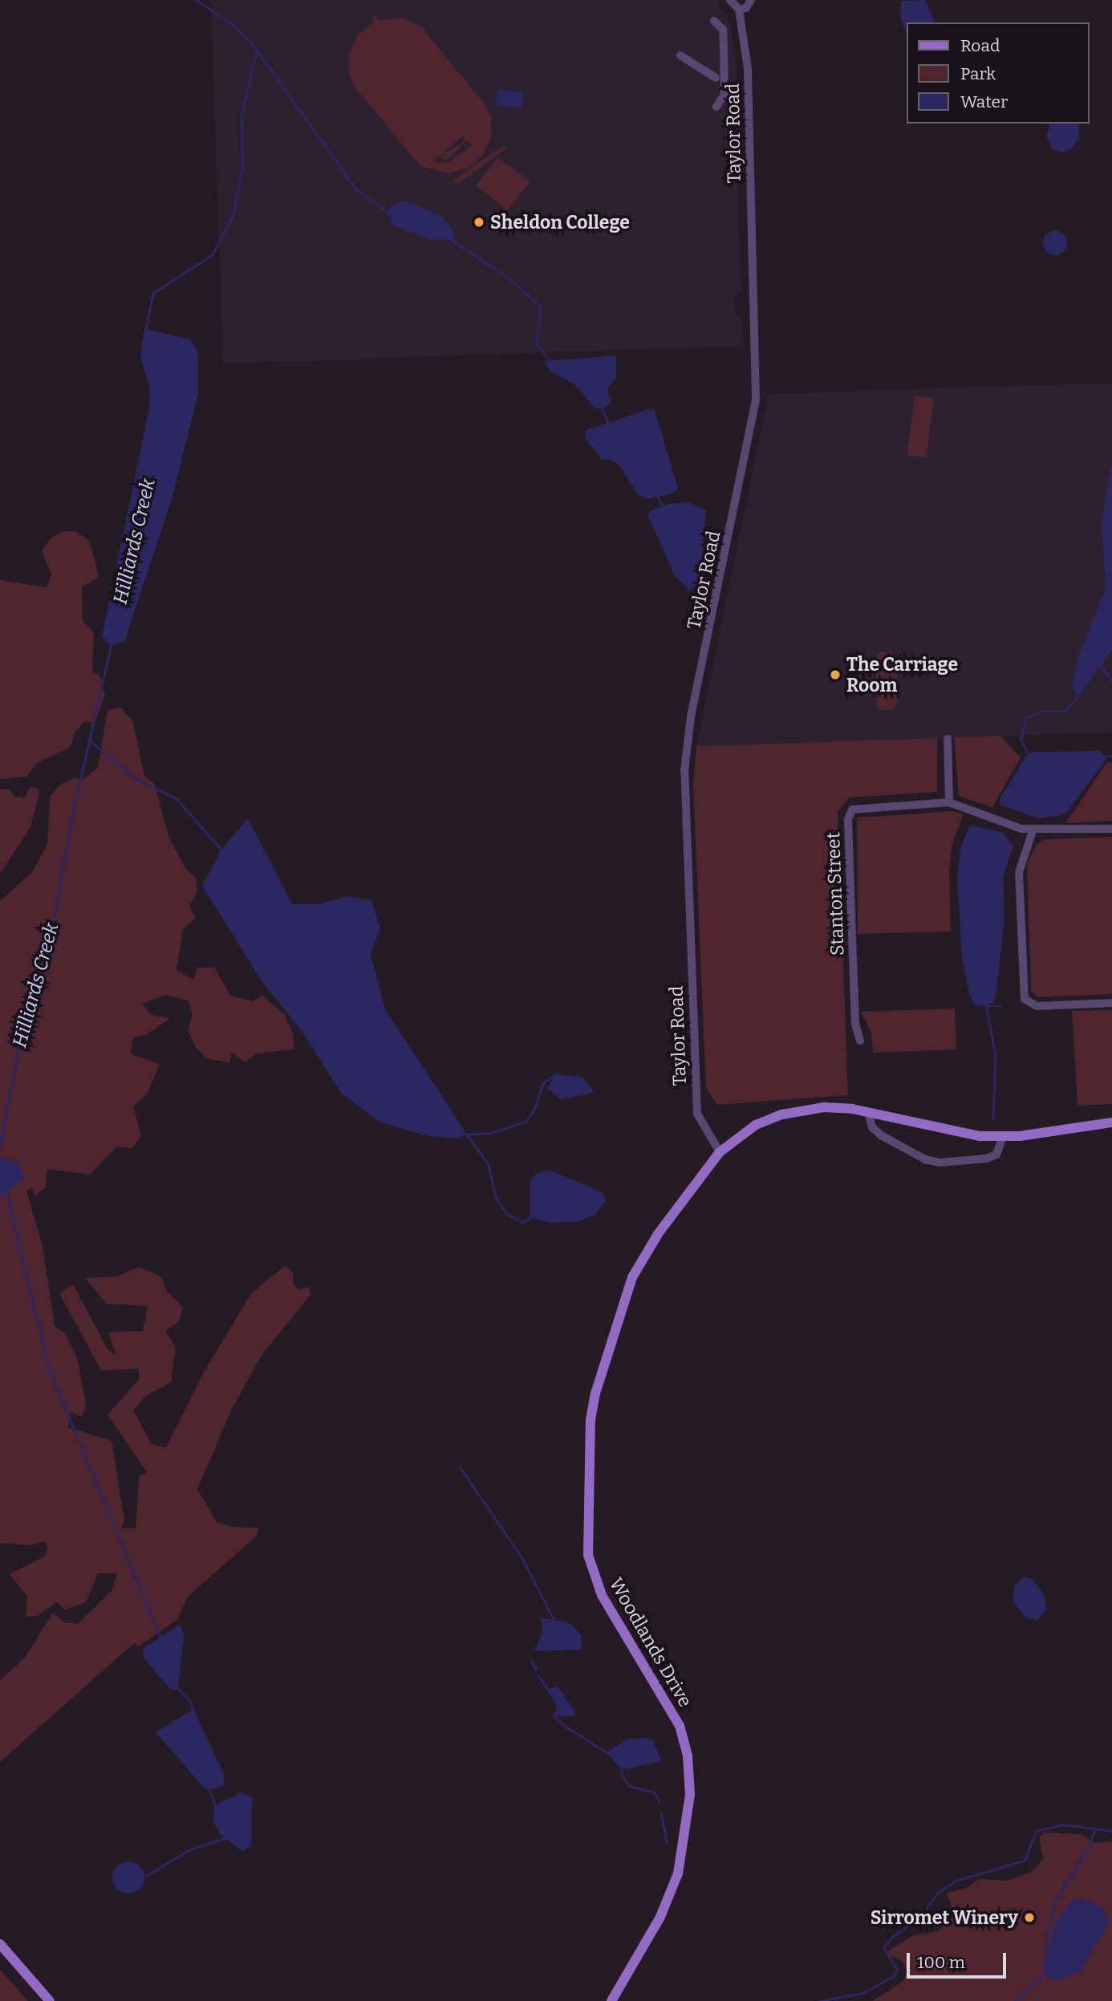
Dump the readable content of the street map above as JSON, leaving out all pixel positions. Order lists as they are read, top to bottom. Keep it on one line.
{"streets":{"main road":["Woodlands Drive"],"street":["Taylor Road","Stanton Street"]},"crossings":[["Taylor Road","Woodlands Drive"]],"water":["Hilliards Creek"],"places":["Sheldon College","The Carriage Room","Sirromet Winery"],"legend":["Road","Park","Water"],"scale_bar":"100 m"}
